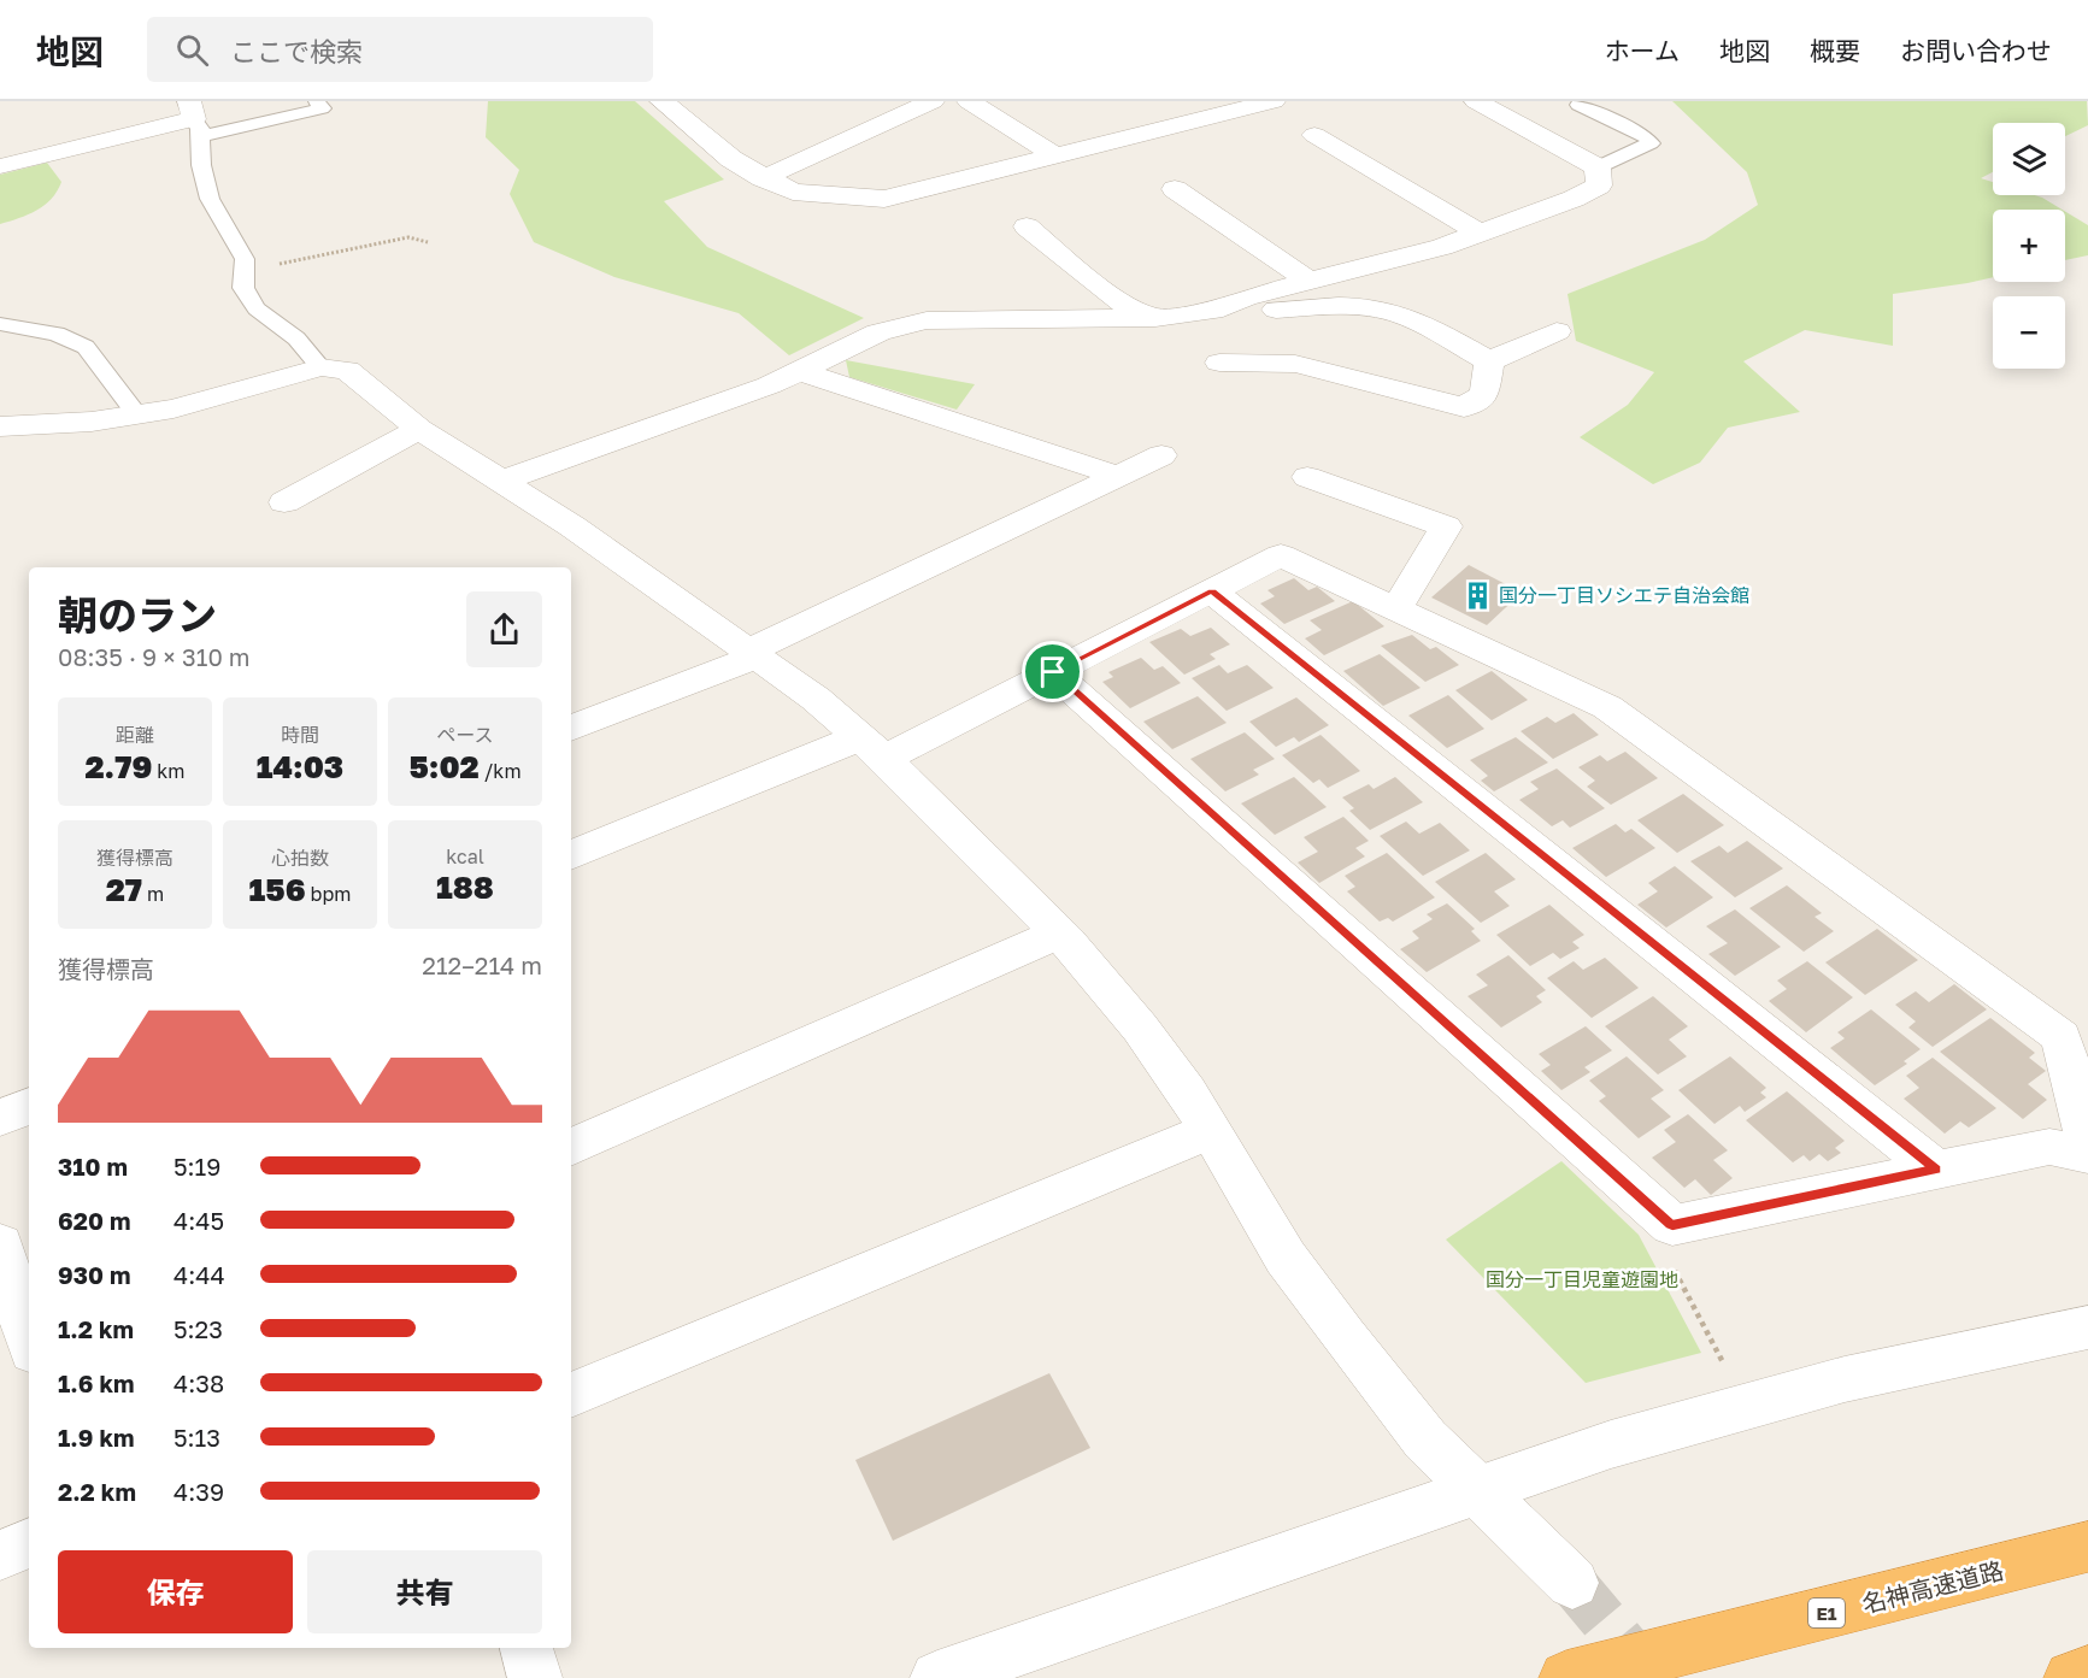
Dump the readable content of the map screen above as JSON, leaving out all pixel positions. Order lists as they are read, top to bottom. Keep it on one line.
{"streets":{"highway":["名神高速道路","E1"]},"parks":["国分一丁目児童遊園地"],"places":{"building":["国分一丁目ソシエテ自治会館"]},"page":{"header":"地図","search":"ここで検索","nav":["ホーム","地図","概要","お問い合わせ"],"map_buttons":["+","−"],"heading":["朝のラン","08:35 · 9 × 310 m"],"stats":[["距離","2.79 km"],["時間","14:03"],["ペース","5:02 /km"],["獲得標高","27 m"],["心拍数","156 bpm"],["kcal","188"]],"chart":["獲得標高","212–214 m"],"list":[{"name":"310 m","note":"5:19"},{"name":"620 m","note":"4:45"},{"name":"930 m","note":"4:44"},{"name":"1.2 km","note":"5:23"},{"name":"1.6 km","note":"4:38"},{"name":"1.9 km","note":"5:13"},{"name":"2.2 km","note":"4:39"}],"buttons":["保存","共有"]}}
